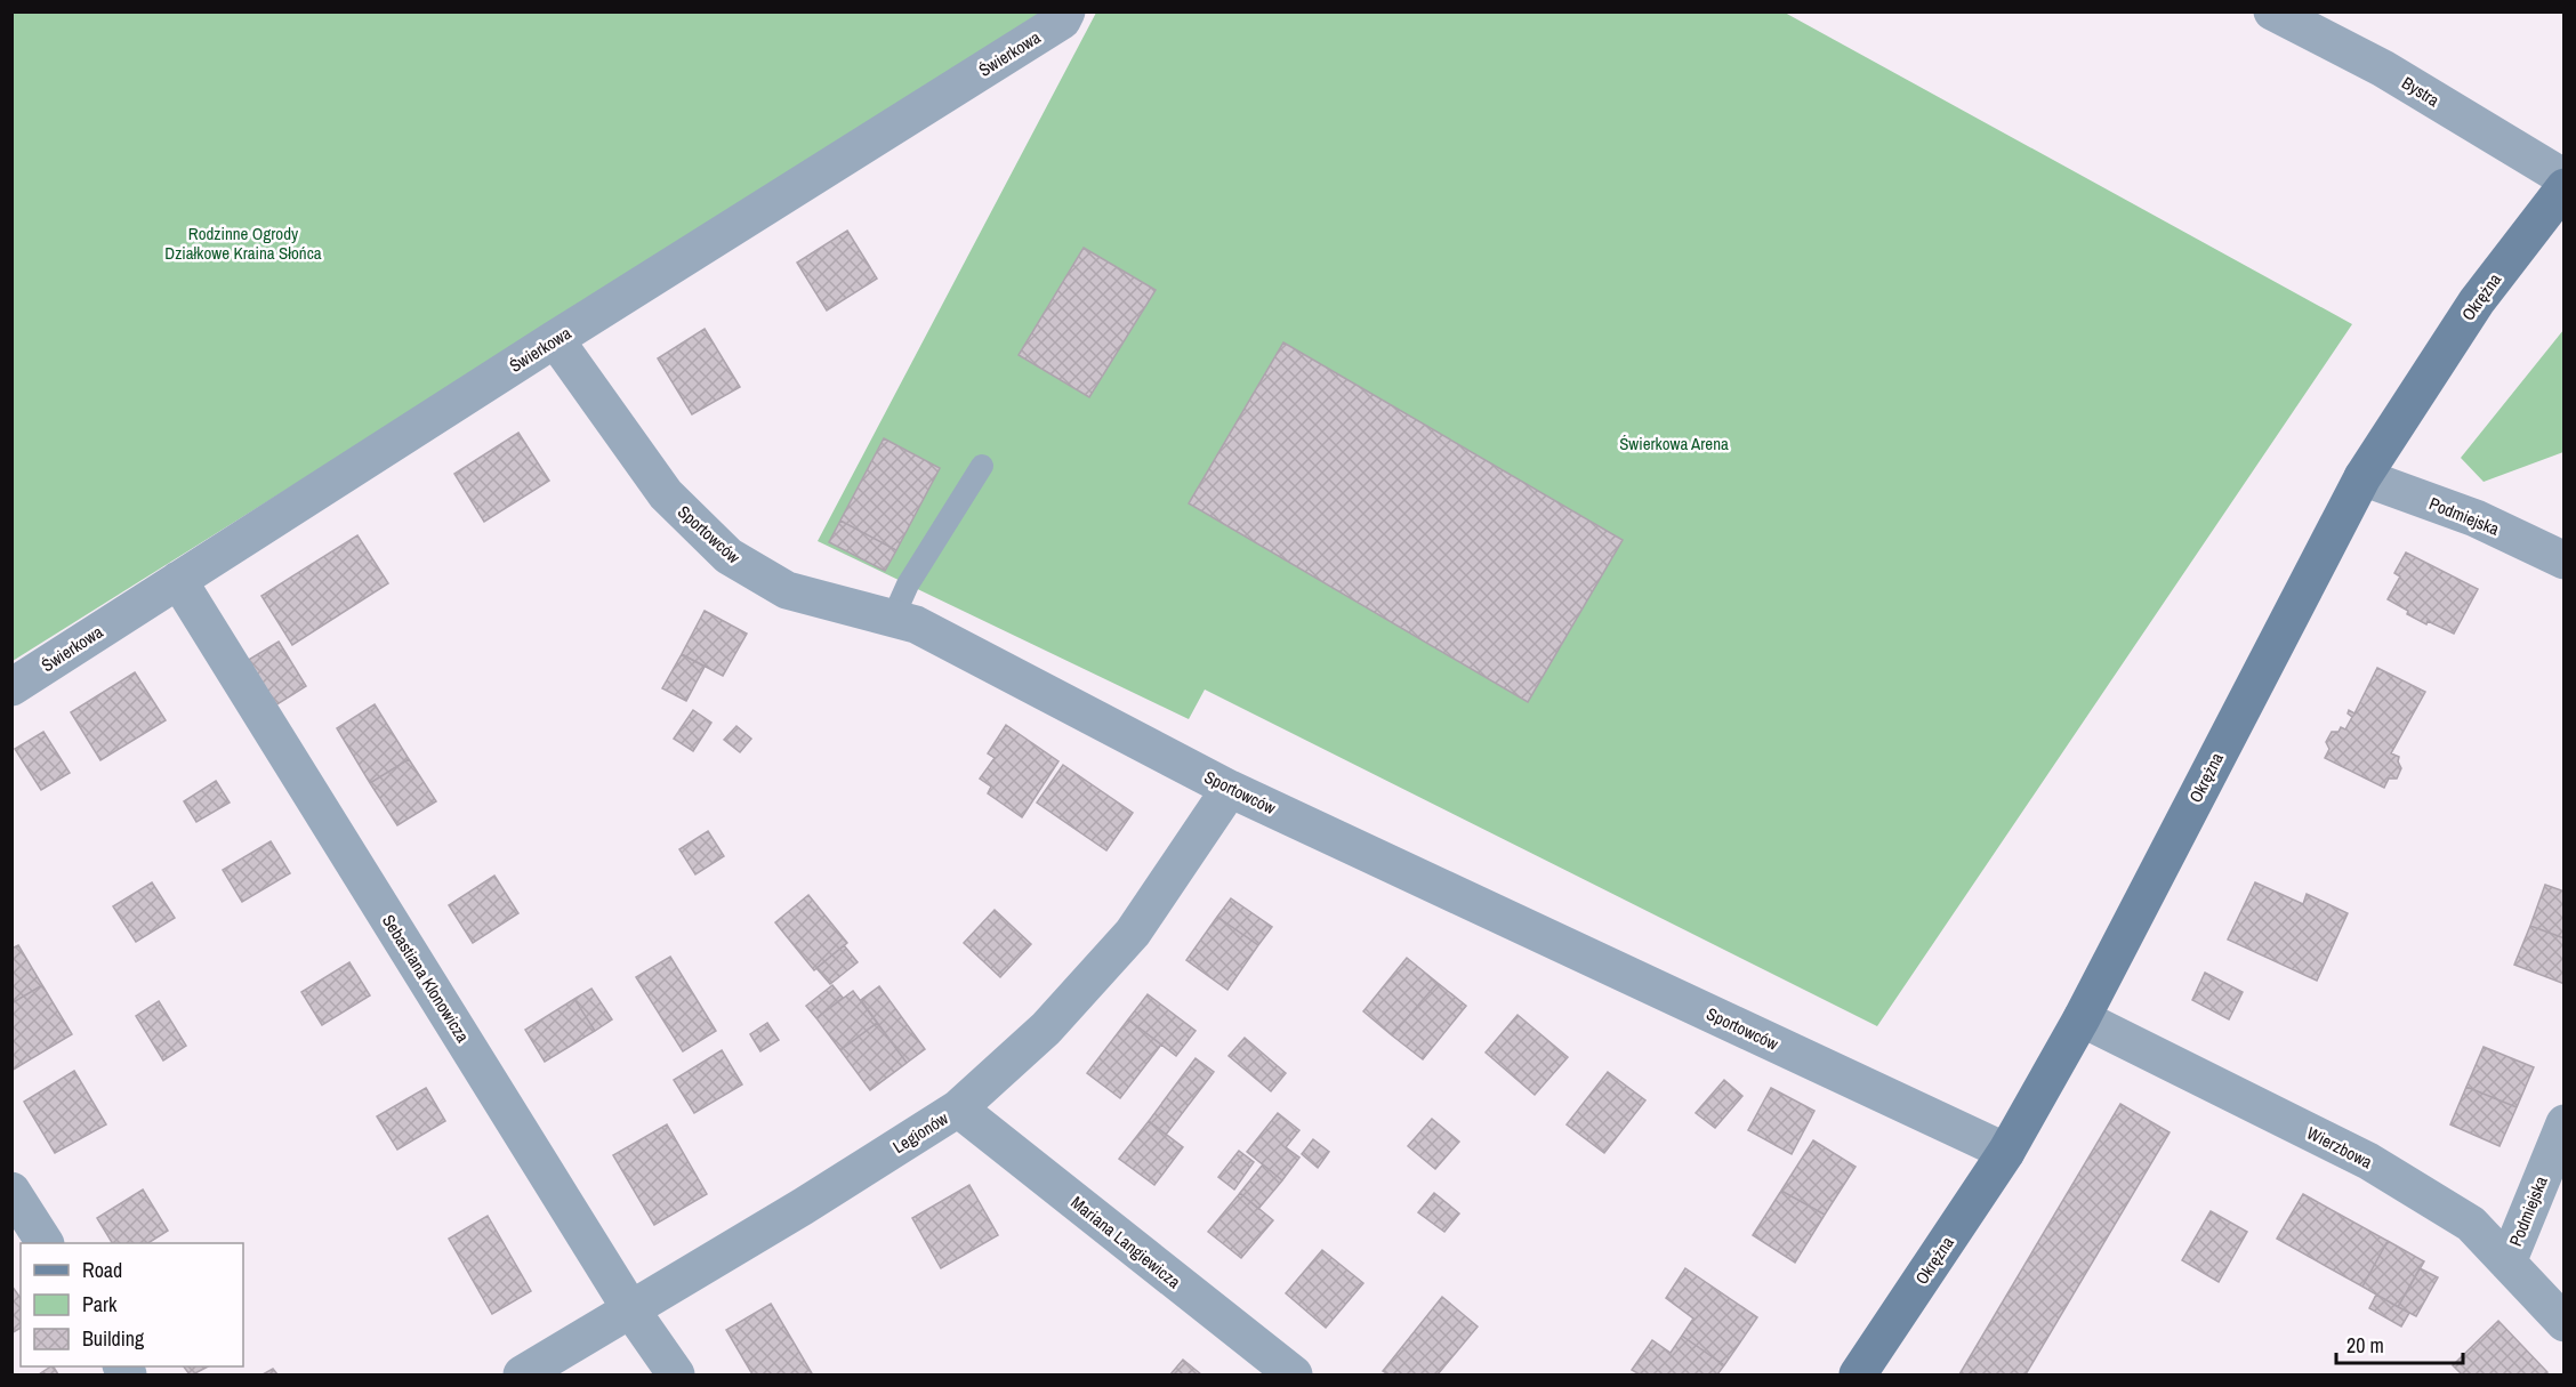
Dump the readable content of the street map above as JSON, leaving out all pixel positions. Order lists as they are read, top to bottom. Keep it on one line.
{"streets":{"street":["Świerkowa","Bystra","Okrężna","Podmiejska","Sportowców","Sebastiana Klonowicza","Legionów","Wierzbowa","Mariana Langiewicza"]},"crossings":[["Świerkowa","Sportowców"],["Świerkowa","Sebastiana Klonowicza"],["Okrężna","Podmiejska"],["Okrężna","Sportowców"],["Okrężna","Wierzbowa"],["Podmiejska","Wierzbowa"],["Sportowców","Legionów"],["Sebastiana Klonowicza","Legionów"],["Legionów","Mariana Langiewicza"]],"parks":["Rodzinne Ogrody Działkowe Kraina Słońca","Świerkowa Arena"],"legend":["Road","Park","Building"],"scale_bar":"20 m"}
